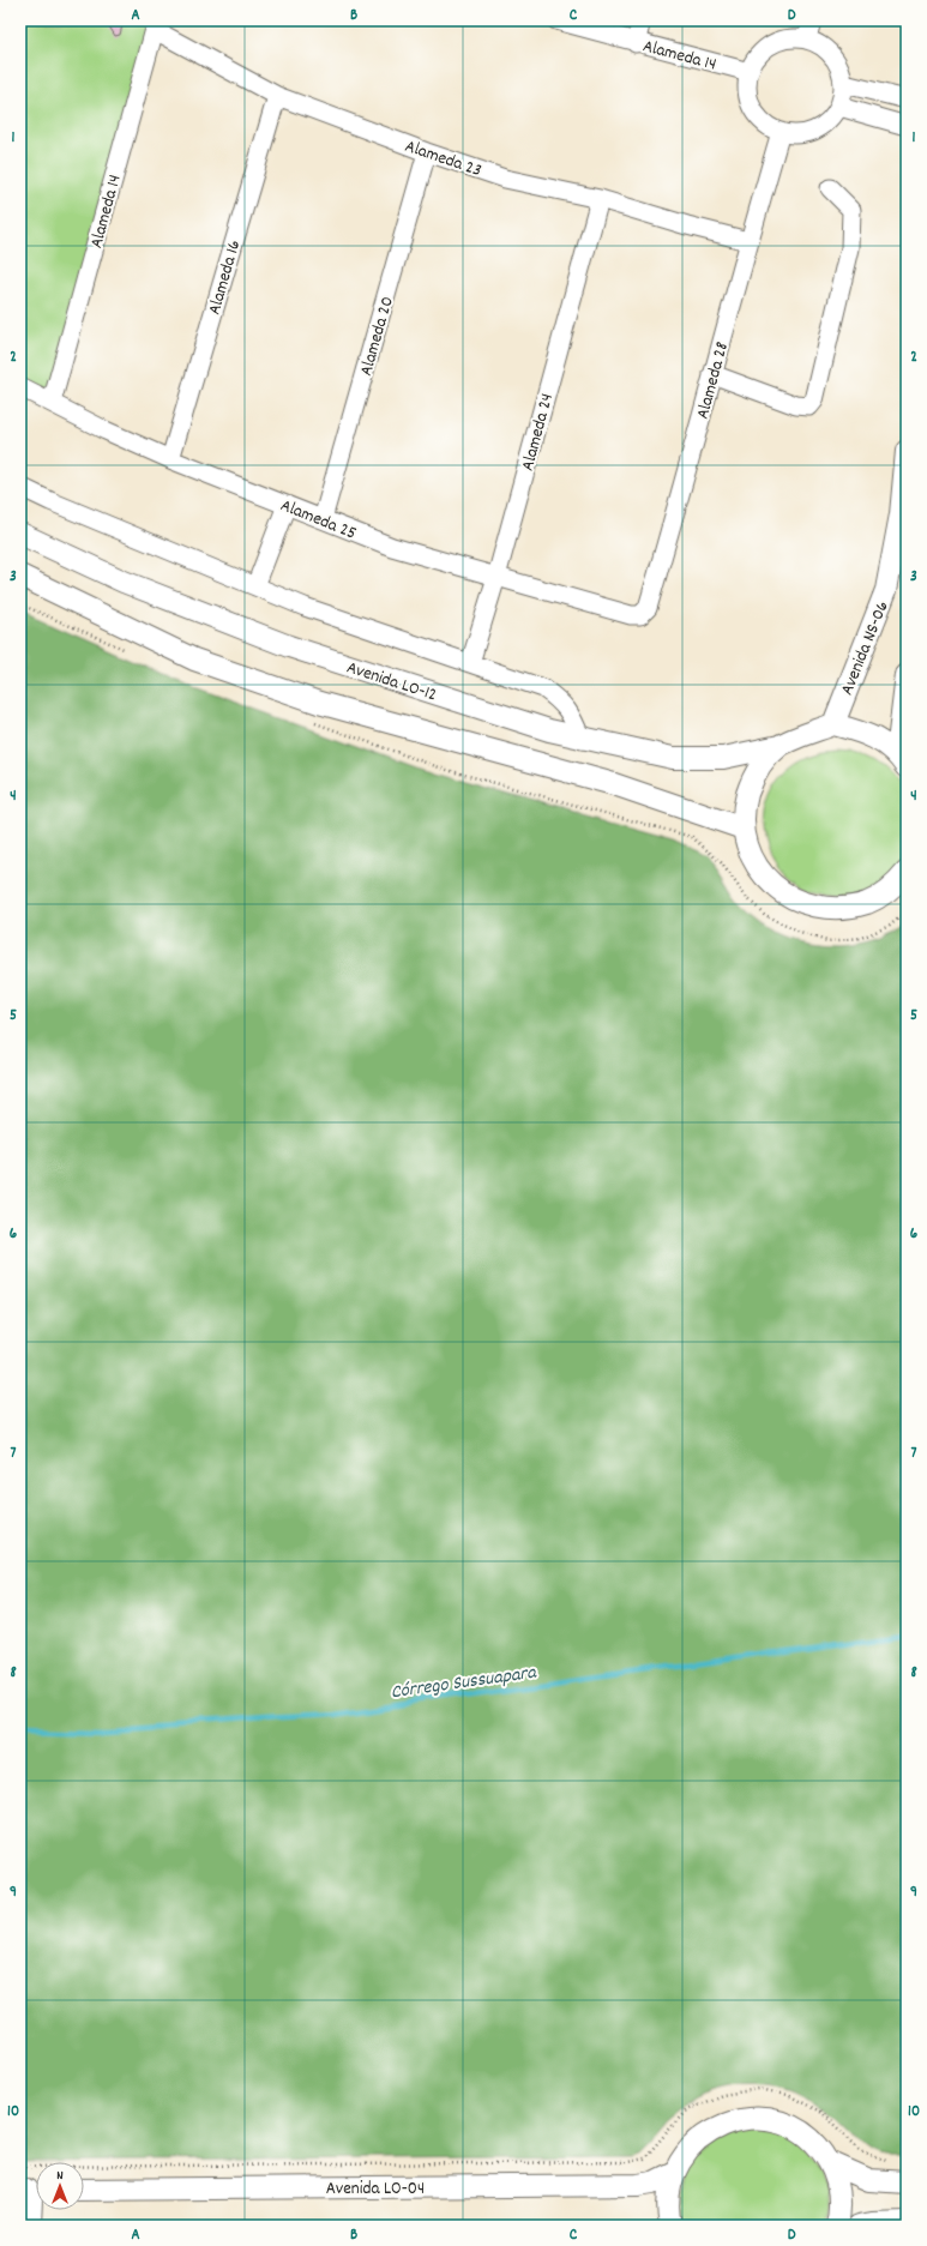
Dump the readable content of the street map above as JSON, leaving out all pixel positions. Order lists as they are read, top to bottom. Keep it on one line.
{"streets":{"street":["Alameda 14","Alameda 23","Alameda 16","Alameda 20","Alameda 28","Alameda 24","Alameda 25","Avenida NS-06","Avenida LO-12","Avenida LO-04"]},"crossings":[["Alameda 14","Alameda 23"],["Alameda 14","Alameda 28"],["Alameda 14","Alameda 25"],["Alameda 23","Alameda 16"],["Alameda 23","Alameda 20"],["Alameda 23","Alameda 28"],["Alameda 23","Alameda 24"],["Alameda 16","Alameda 25"],["Alameda 20","Alameda 25"],["Alameda 28","Alameda 25"],["Alameda 24","Alameda 25"]],"water":["Córrego Sussuapara"],"north":"top","grid":{"columns":["A","B","C","D"],"rows":["1","2","3","4","5","6","7","8","9","10"]}}
